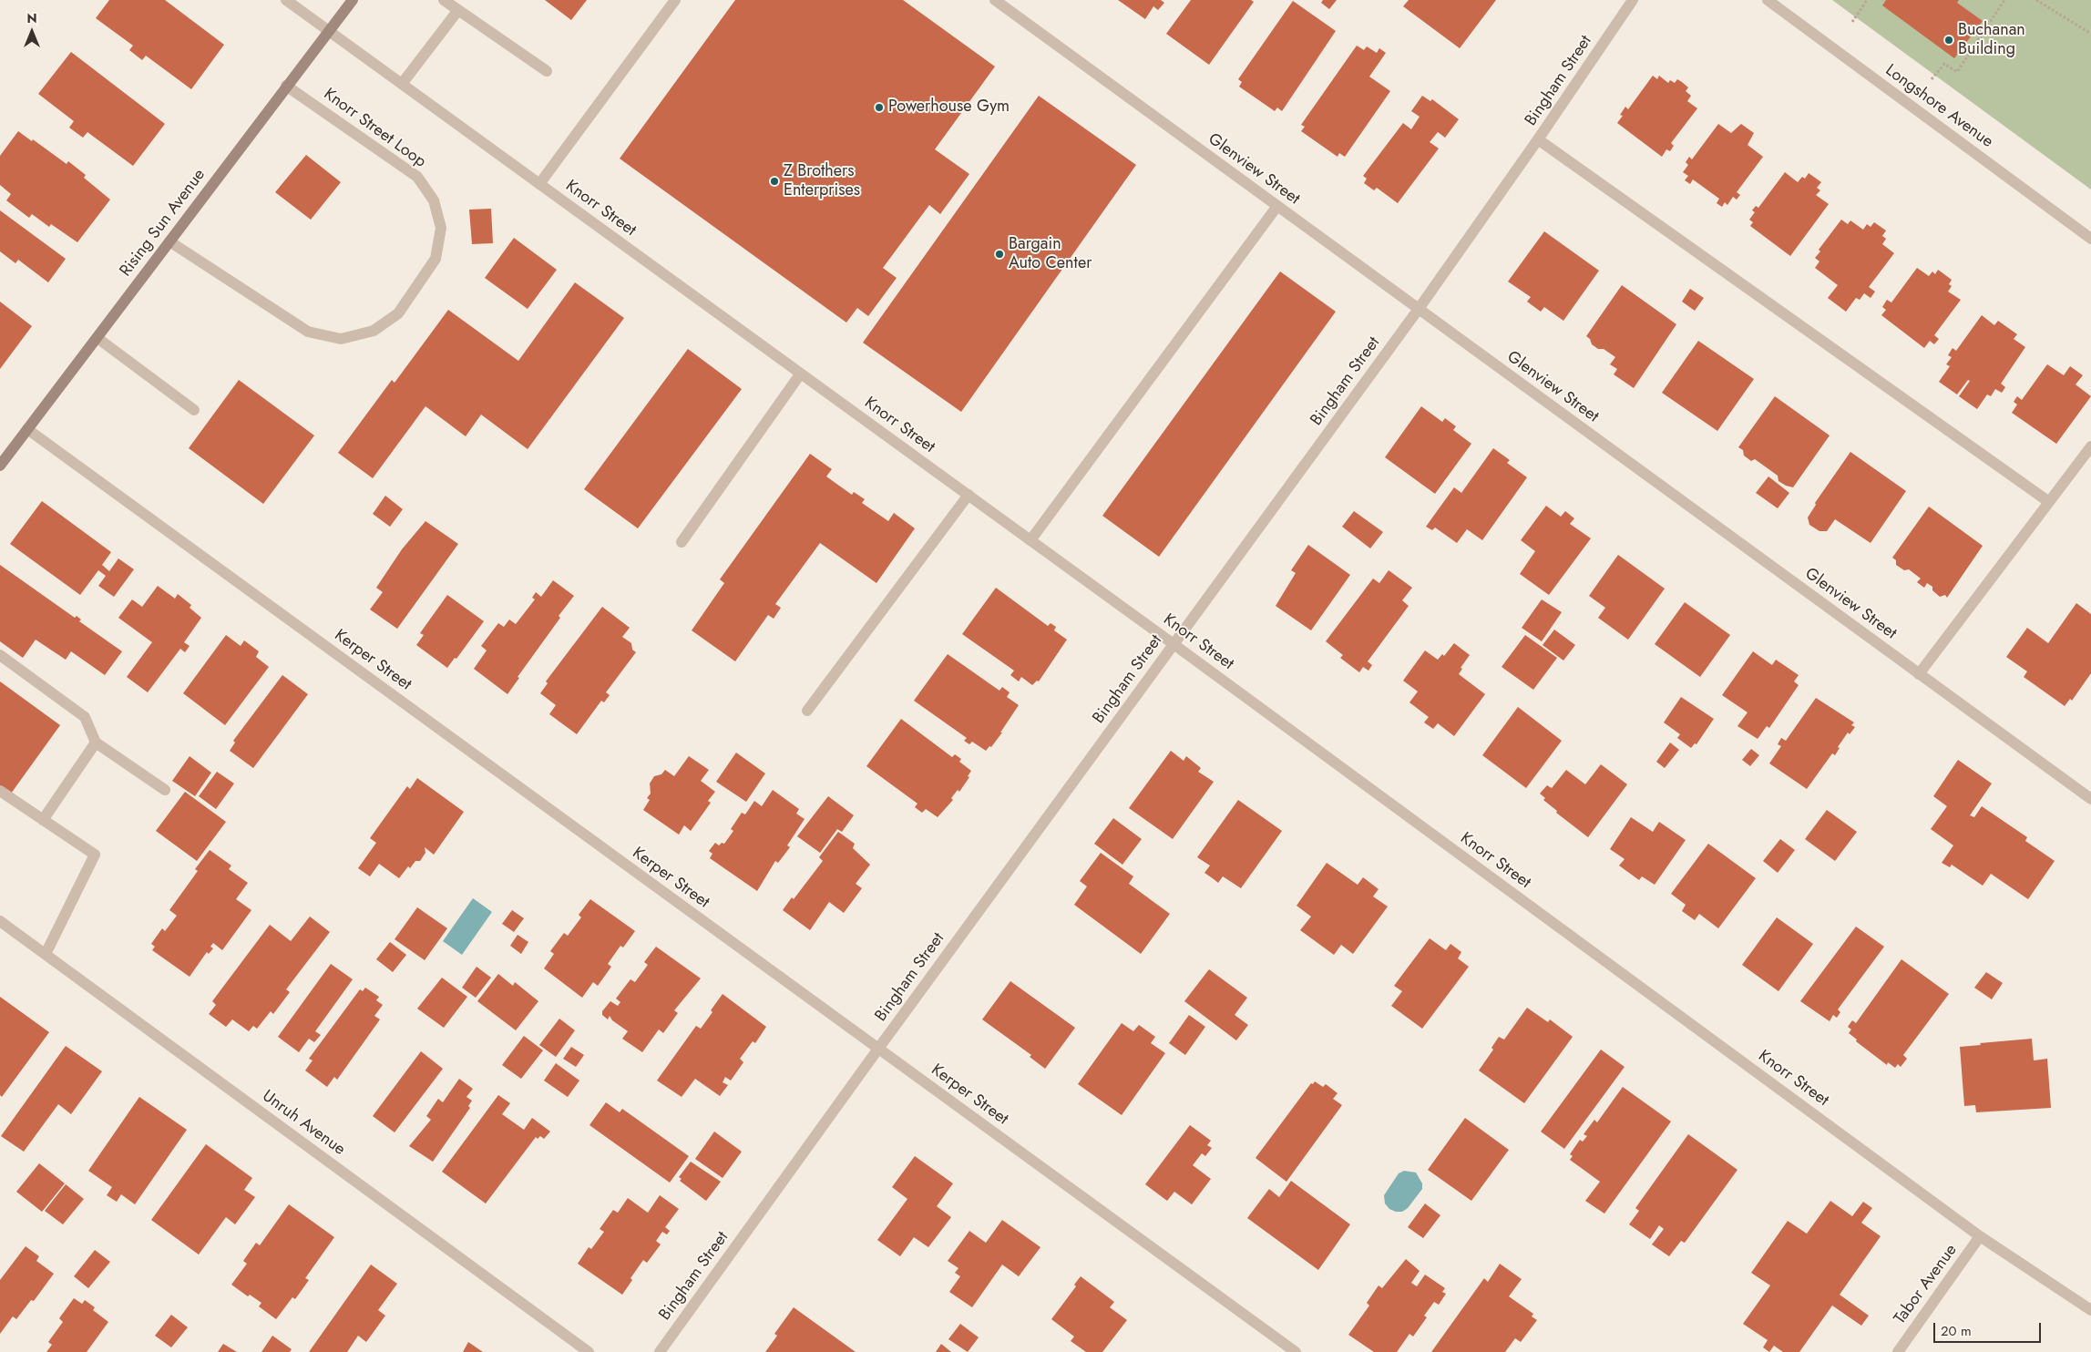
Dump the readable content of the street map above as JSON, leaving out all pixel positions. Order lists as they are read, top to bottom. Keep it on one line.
{"streets":{"main road":["Rising Sun Avenue"],"street":["Bingham Street","Longshore Avenue","Knorr Street Loop","Glenview Street","Knorr Street","Kerper Street","Unruh Avenue","Tabor Avenue"]},"crossings":[["Bingham Street","Glenview Street"],["Bingham Street","Knorr Street"],["Bingham Street","Kerper Street"],["Knorr Street Loop","Rising Sun Avenue"],["Knorr Street","Rising Sun Avenue"],["Knorr Street","Tabor Avenue"],["Rising Sun Avenue","Kerper Street"]],"places":["Buchanan Building","Powerhouse Gym","Z Brothers Enterprises","Bargain Auto Center"],"scale_bar":"20 m","north":"top"}
